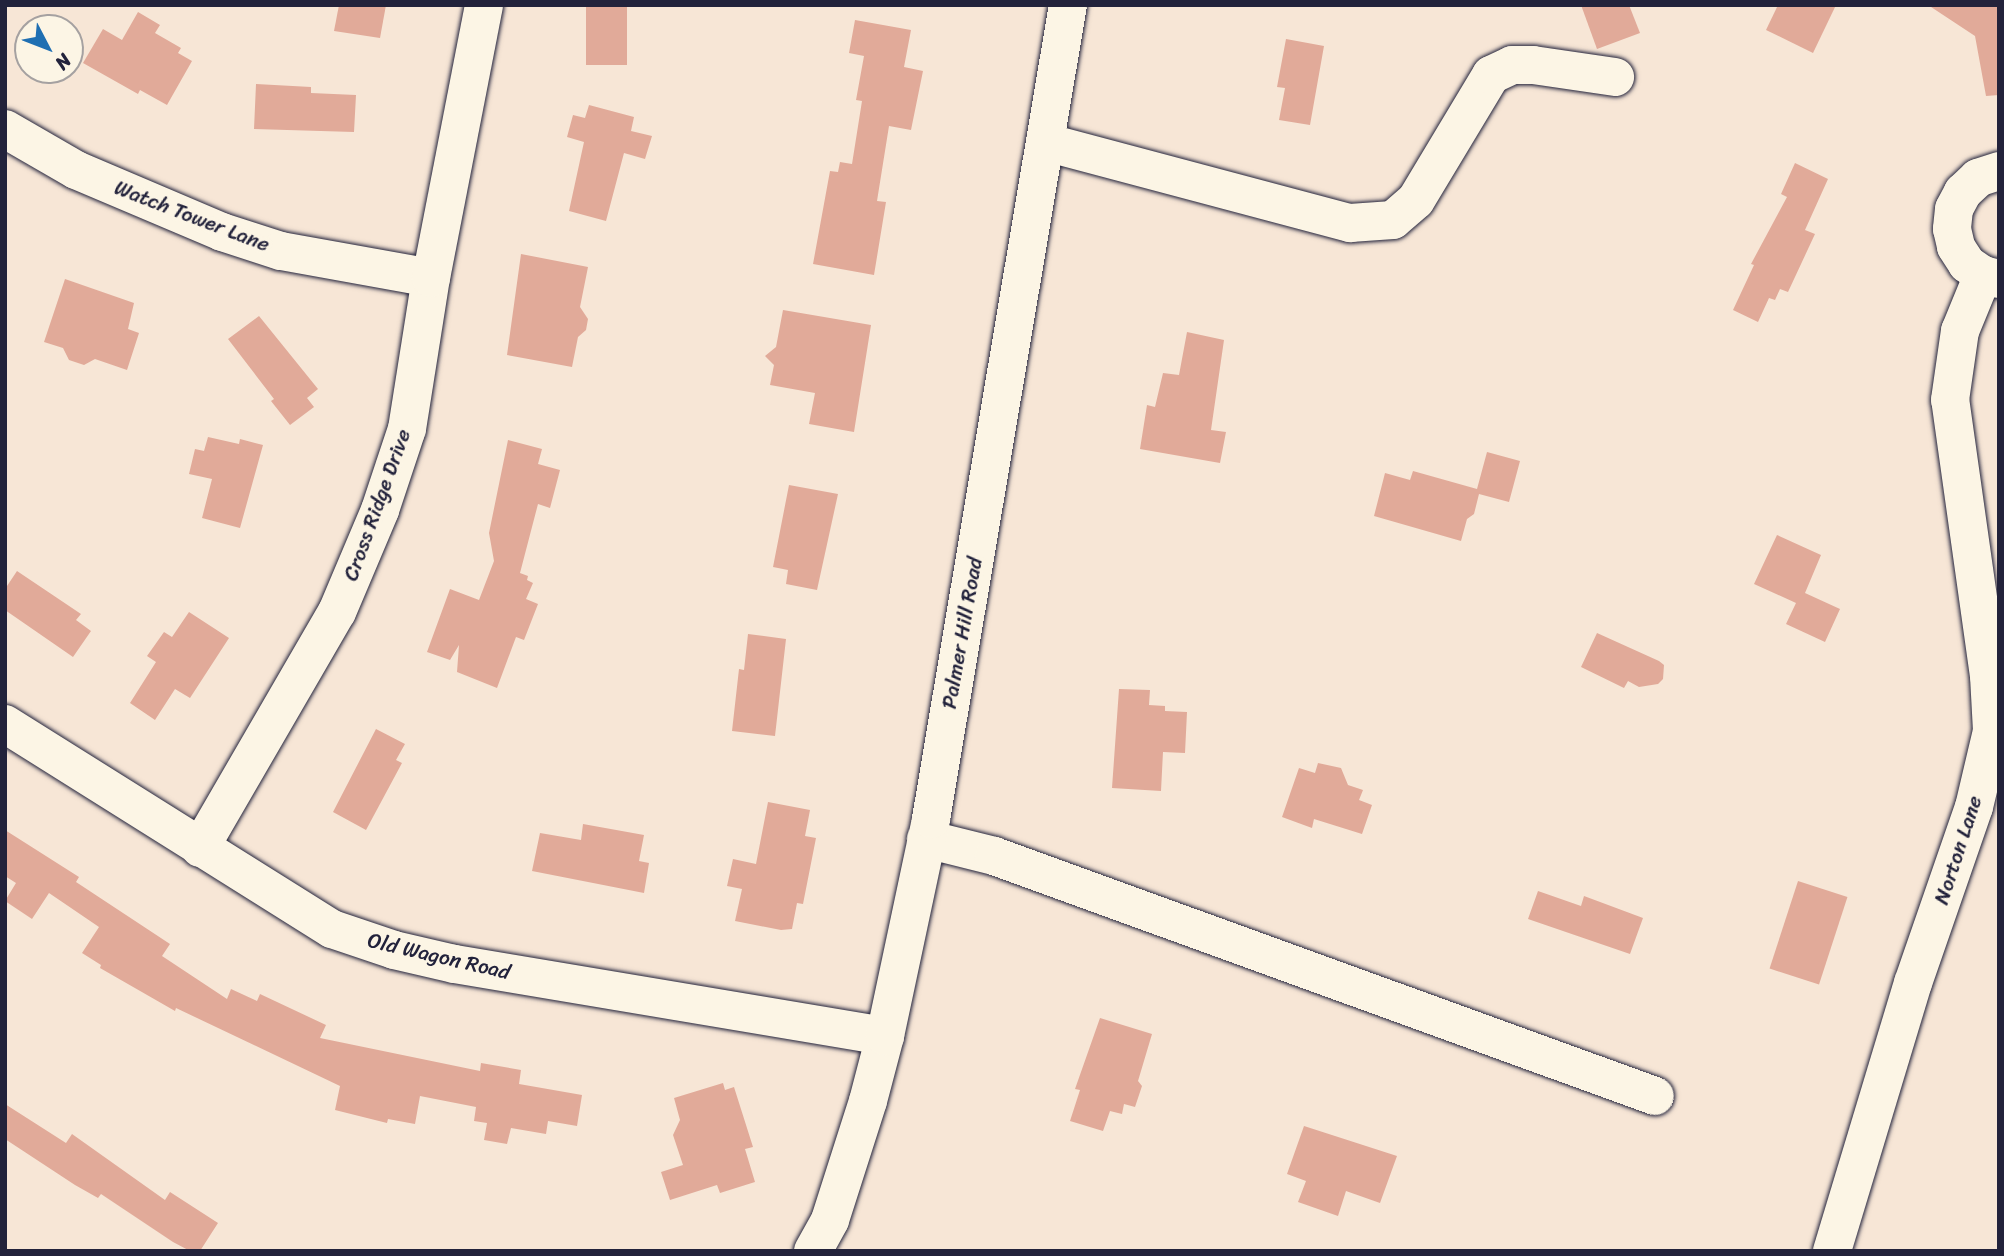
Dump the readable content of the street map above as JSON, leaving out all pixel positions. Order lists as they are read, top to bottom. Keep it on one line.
{"streets":{"street":["Watch Tower Lane","Cross Ridge Drive","Palmer Hill Road","Norton Lane","Old Wagon Road"]},"crossings":[["Watch Tower Lane","Cross Ridge Drive"],["Cross Ridge Drive","Old Wagon Road"],["Palmer Hill Road","Old Wagon Road"]],"north":"bottom right"}
